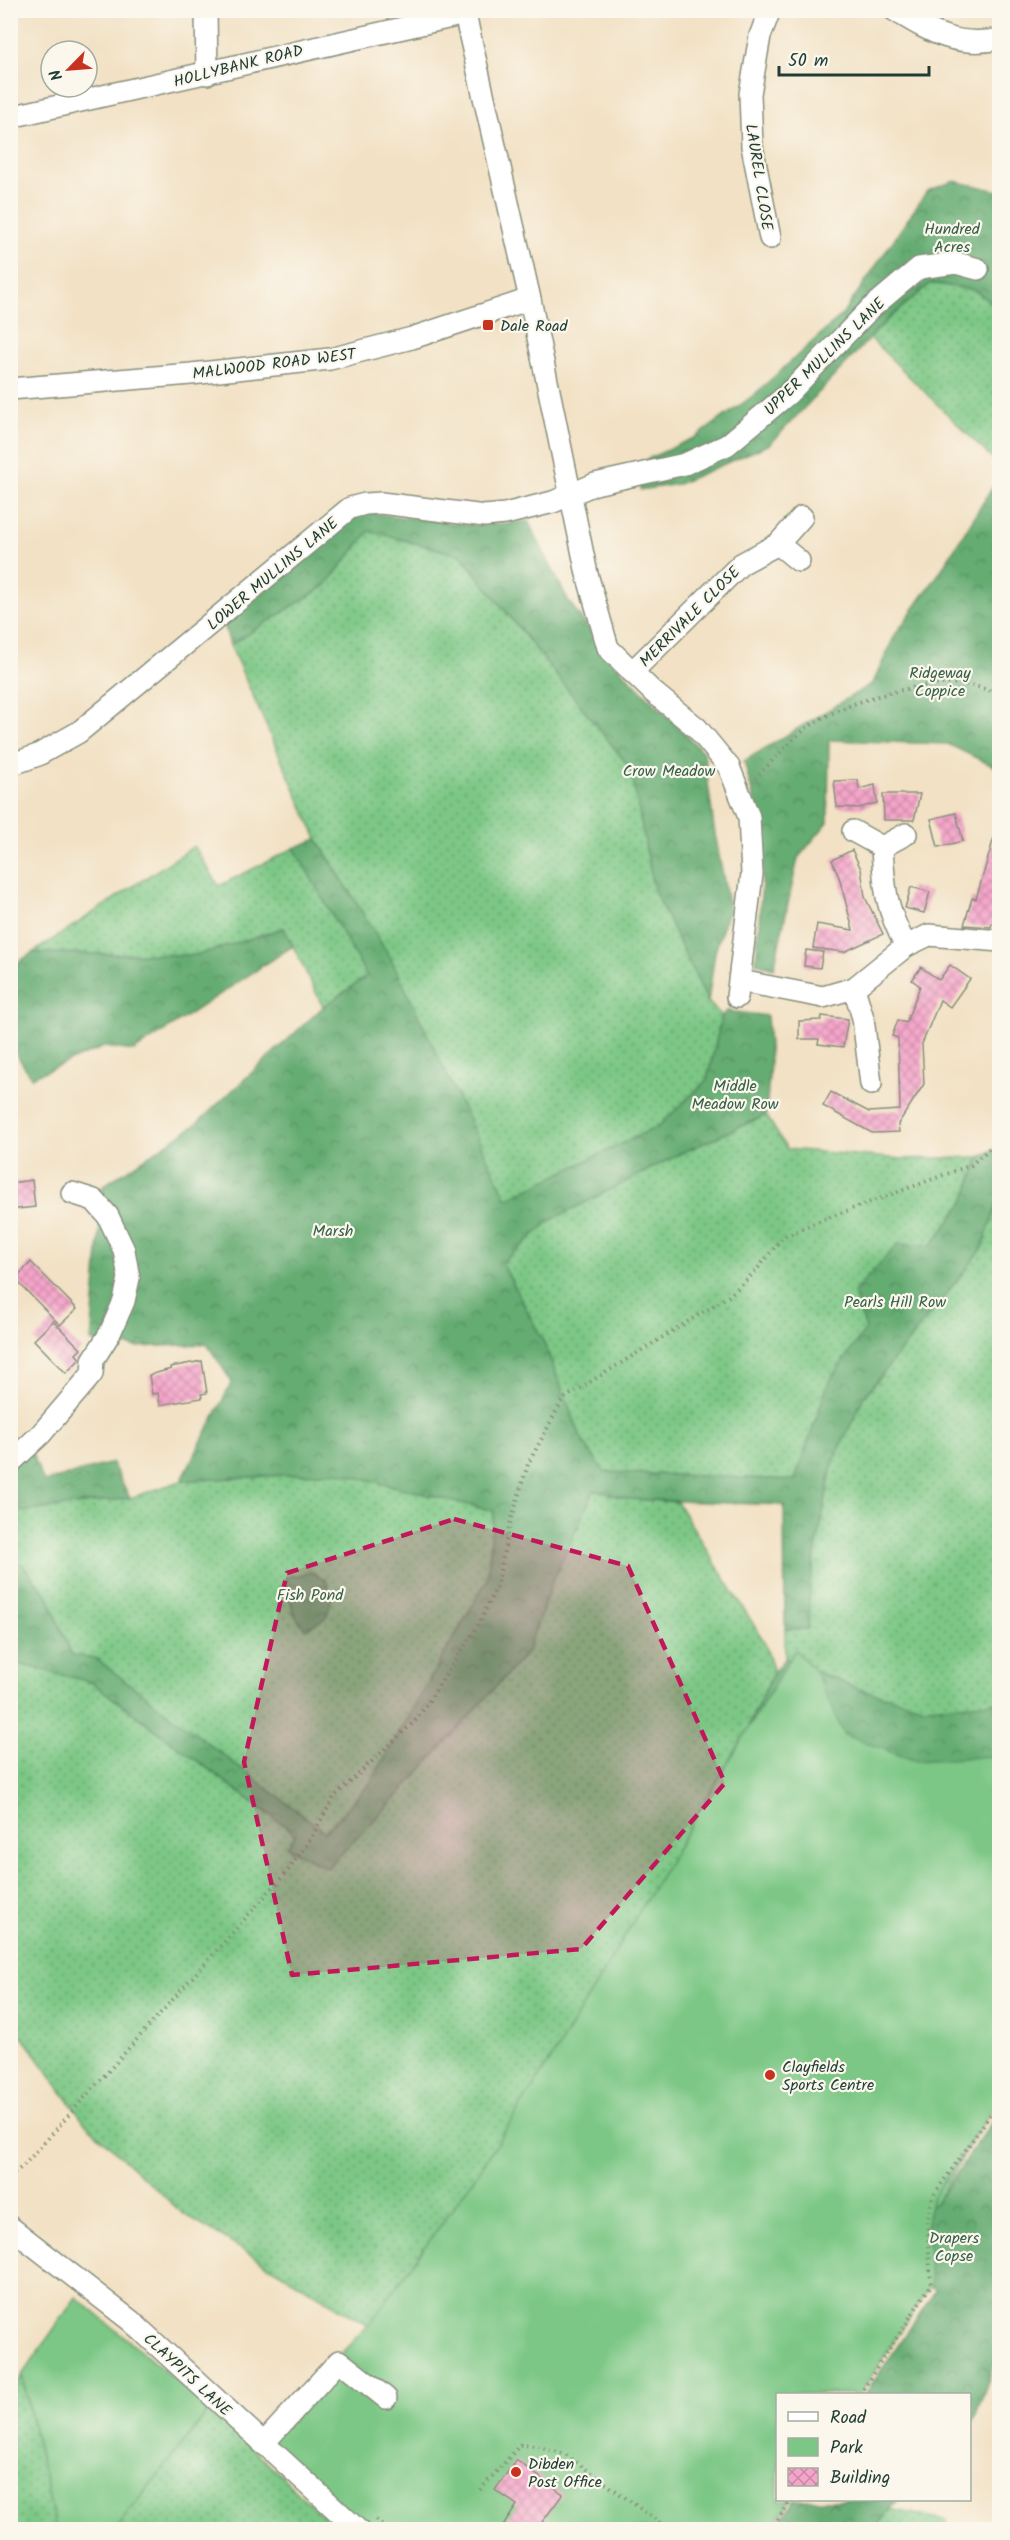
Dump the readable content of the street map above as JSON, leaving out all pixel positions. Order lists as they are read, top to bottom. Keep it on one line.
{"streets":{"street":["HOLLYBANK ROAD","LAUREL CLOSE","UPPER MULLINS LANE","MALWOOD ROAD WEST","LOWER MULLINS LANE","MERRIVALE CLOSE","CLAYPITS LANE"]},"crossings":[["UPPER MULLINS LANE","LOWER MULLINS LANE"]],"parks":["Hundred Acres","Ridgeway Coppice","Crow Meadow","Middle Meadow Row","Marsh","Pearls Hill Row","Fish Pond","Drapers Copse"],"places":{"transit":["Dale Road"],"other":["Clayfields Sports Centre","Dibden Post Office"]},"legend":["Road","Park","Building"],"scale_bar":"50 m","north":"bottom left"}
